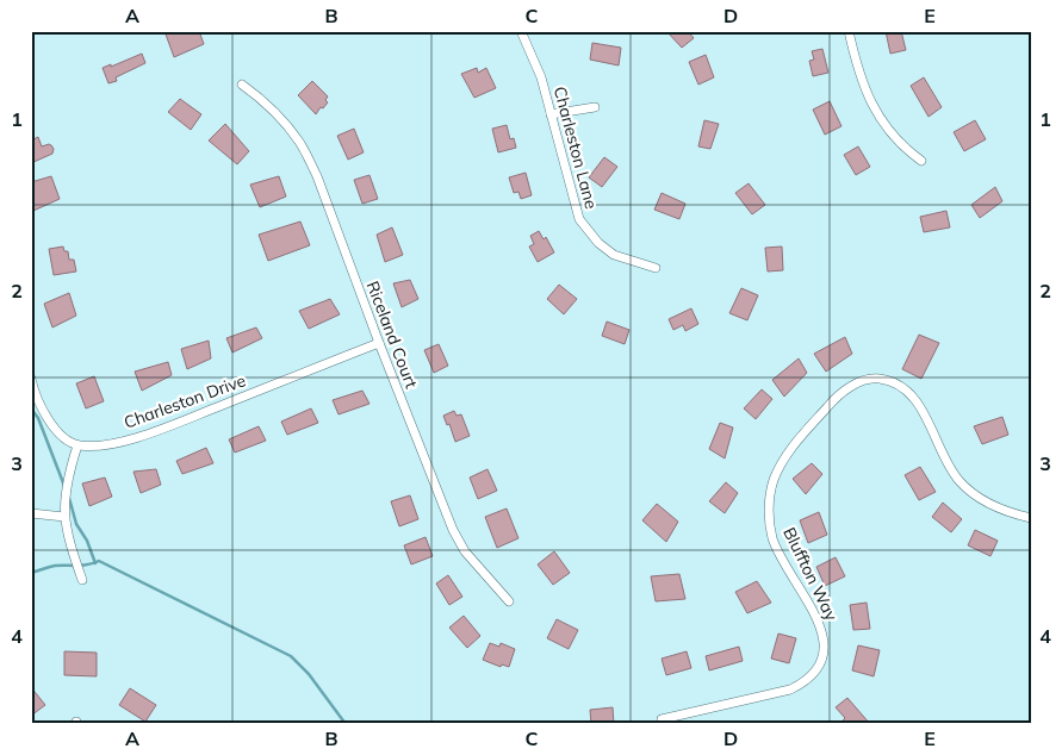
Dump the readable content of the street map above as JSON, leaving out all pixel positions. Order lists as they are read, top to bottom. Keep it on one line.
{"streets":{"street":["Charleston Lane","Riceland Court","Charleston Drive","Bluffton Way"]},"crossings":[["Riceland Court","Charleston Drive"]],"grid":{"columns":["A","B","C","D","E"],"rows":["1","2","3","4"]}}
